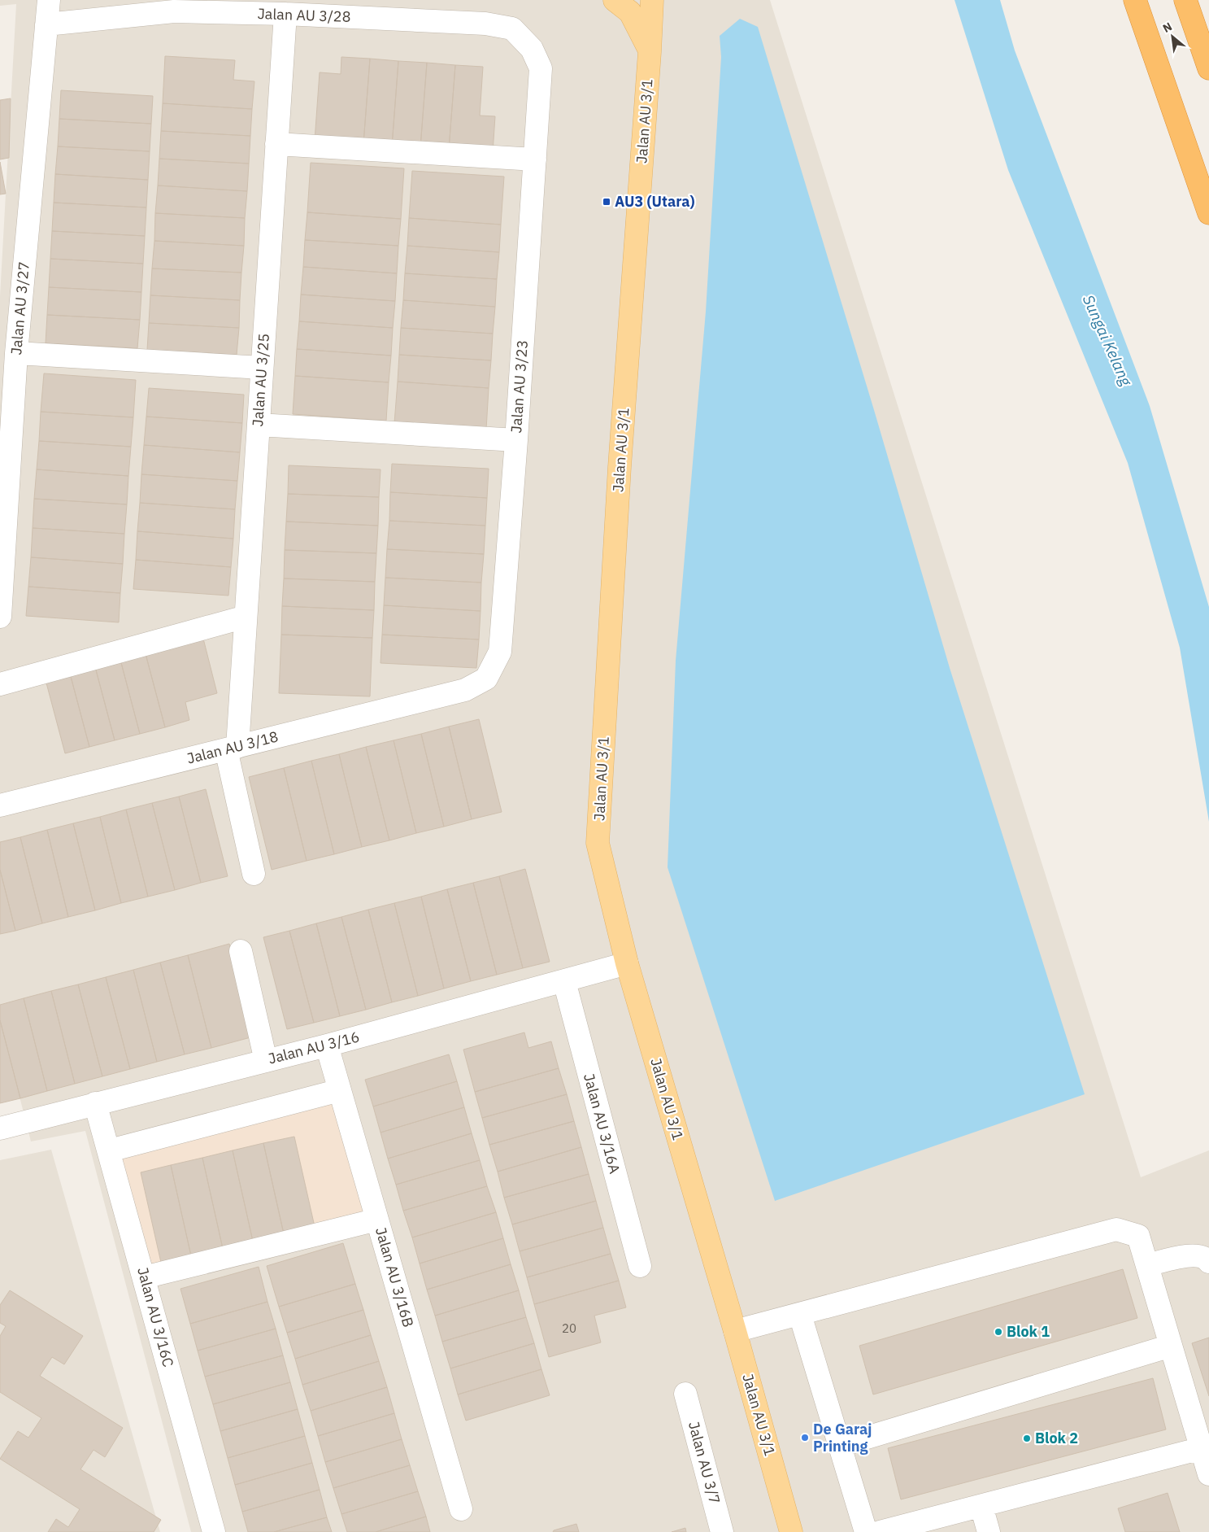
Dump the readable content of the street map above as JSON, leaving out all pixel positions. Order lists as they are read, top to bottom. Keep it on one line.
{"streets":{"main road":["Jalan AU 3/1"],"street":["Jalan AU 3/28","Jalan AU 3/27","Jalan AU 3/25","Jalan AU 3/23","Jalan AU 3/18","Jalan AU 3/16","Jalan AU 3/16A","Jalan AU 3/16B","Jalan AU 3/16C","Jalan AU 3/7"]},"crossings":[["Jalan AU 3/28","Jalan AU 3/27"],["Jalan AU 3/28","Jalan AU 3/25"],["Jalan AU 3/28","Jalan AU 3/23"],["Jalan AU 3/1","Jalan AU 3/16"],["Jalan AU 3/25","Jalan AU 3/18"],["Jalan AU 3/23","Jalan AU 3/18"],["Jalan AU 3/16","Jalan AU 3/16A"],["Jalan AU 3/16","Jalan AU 3/16B"],["Jalan AU 3/16","Jalan AU 3/16C"]],"water":["Sungai Kelang"],"places":{"transit":["AU3 (Utara)"],"other":["Blok 1","De Garaj Printing","Blok 2"]},"house_numbers":["20"],"north":"top left"}
